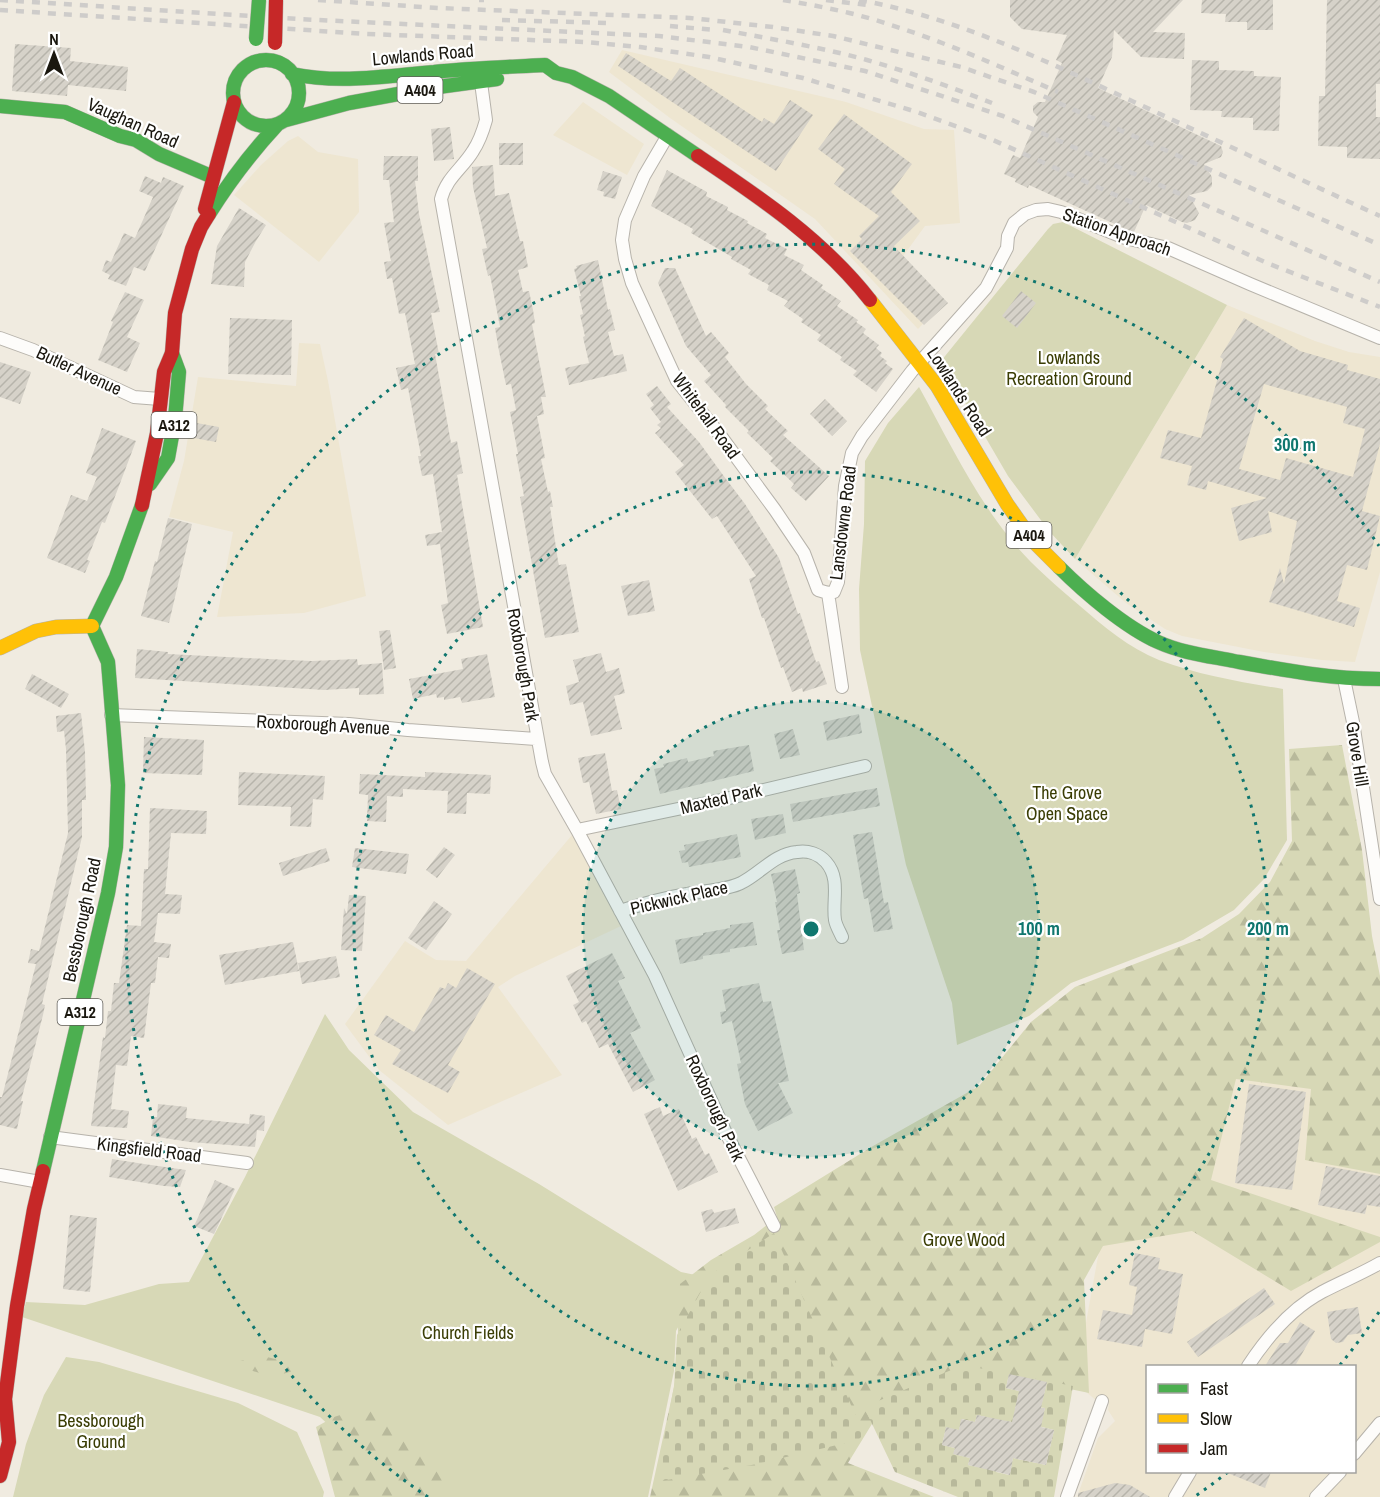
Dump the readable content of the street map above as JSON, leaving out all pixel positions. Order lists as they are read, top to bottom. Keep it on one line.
{"streets":{"main road":["Lowlands Road","A404","Vaughan Road","A312","Bessborough Road"],"street":["Station Approach","Butler Avenue","Whitehall Road","Lansdowne Road","Roxborough Park","Roxborough Avenue","Grove Hill","Maxted Park","Pickwick Place","Kingsfield Road"]},"crossings":[["Lowlands Road","A404"],["Lowlands Road","Station Approach"],["Lowlands Road","Whitehall Road"],["Lowlands Road","Lansdowne Road"],["Lowlands Road","Roxborough Park"],["Lowlands Road","Grove Hill"],["A404","Grove Hill"],["Station Approach","Lansdowne Road"],["Butler Avenue","A312"],["Whitehall Road","Lansdowne Road"],["A312","Bessborough Road"],["Roxborough Park","Roxborough Avenue"],["Roxborough Park","Maxted Park"],["Roxborough Park","Pickwick Place"],["Roxborough Avenue","Bessborough Road"],["Bessborough Road","Kingsfield Road"]],"parks":["Lowlands Recreation Ground","The Grove Open Space","Grove Wood","Church Fields","Bessborough Ground"],"legend":["Fast","Slow","Jam"],"north":"top","rings":["300 m","100 m","200 m"]}
